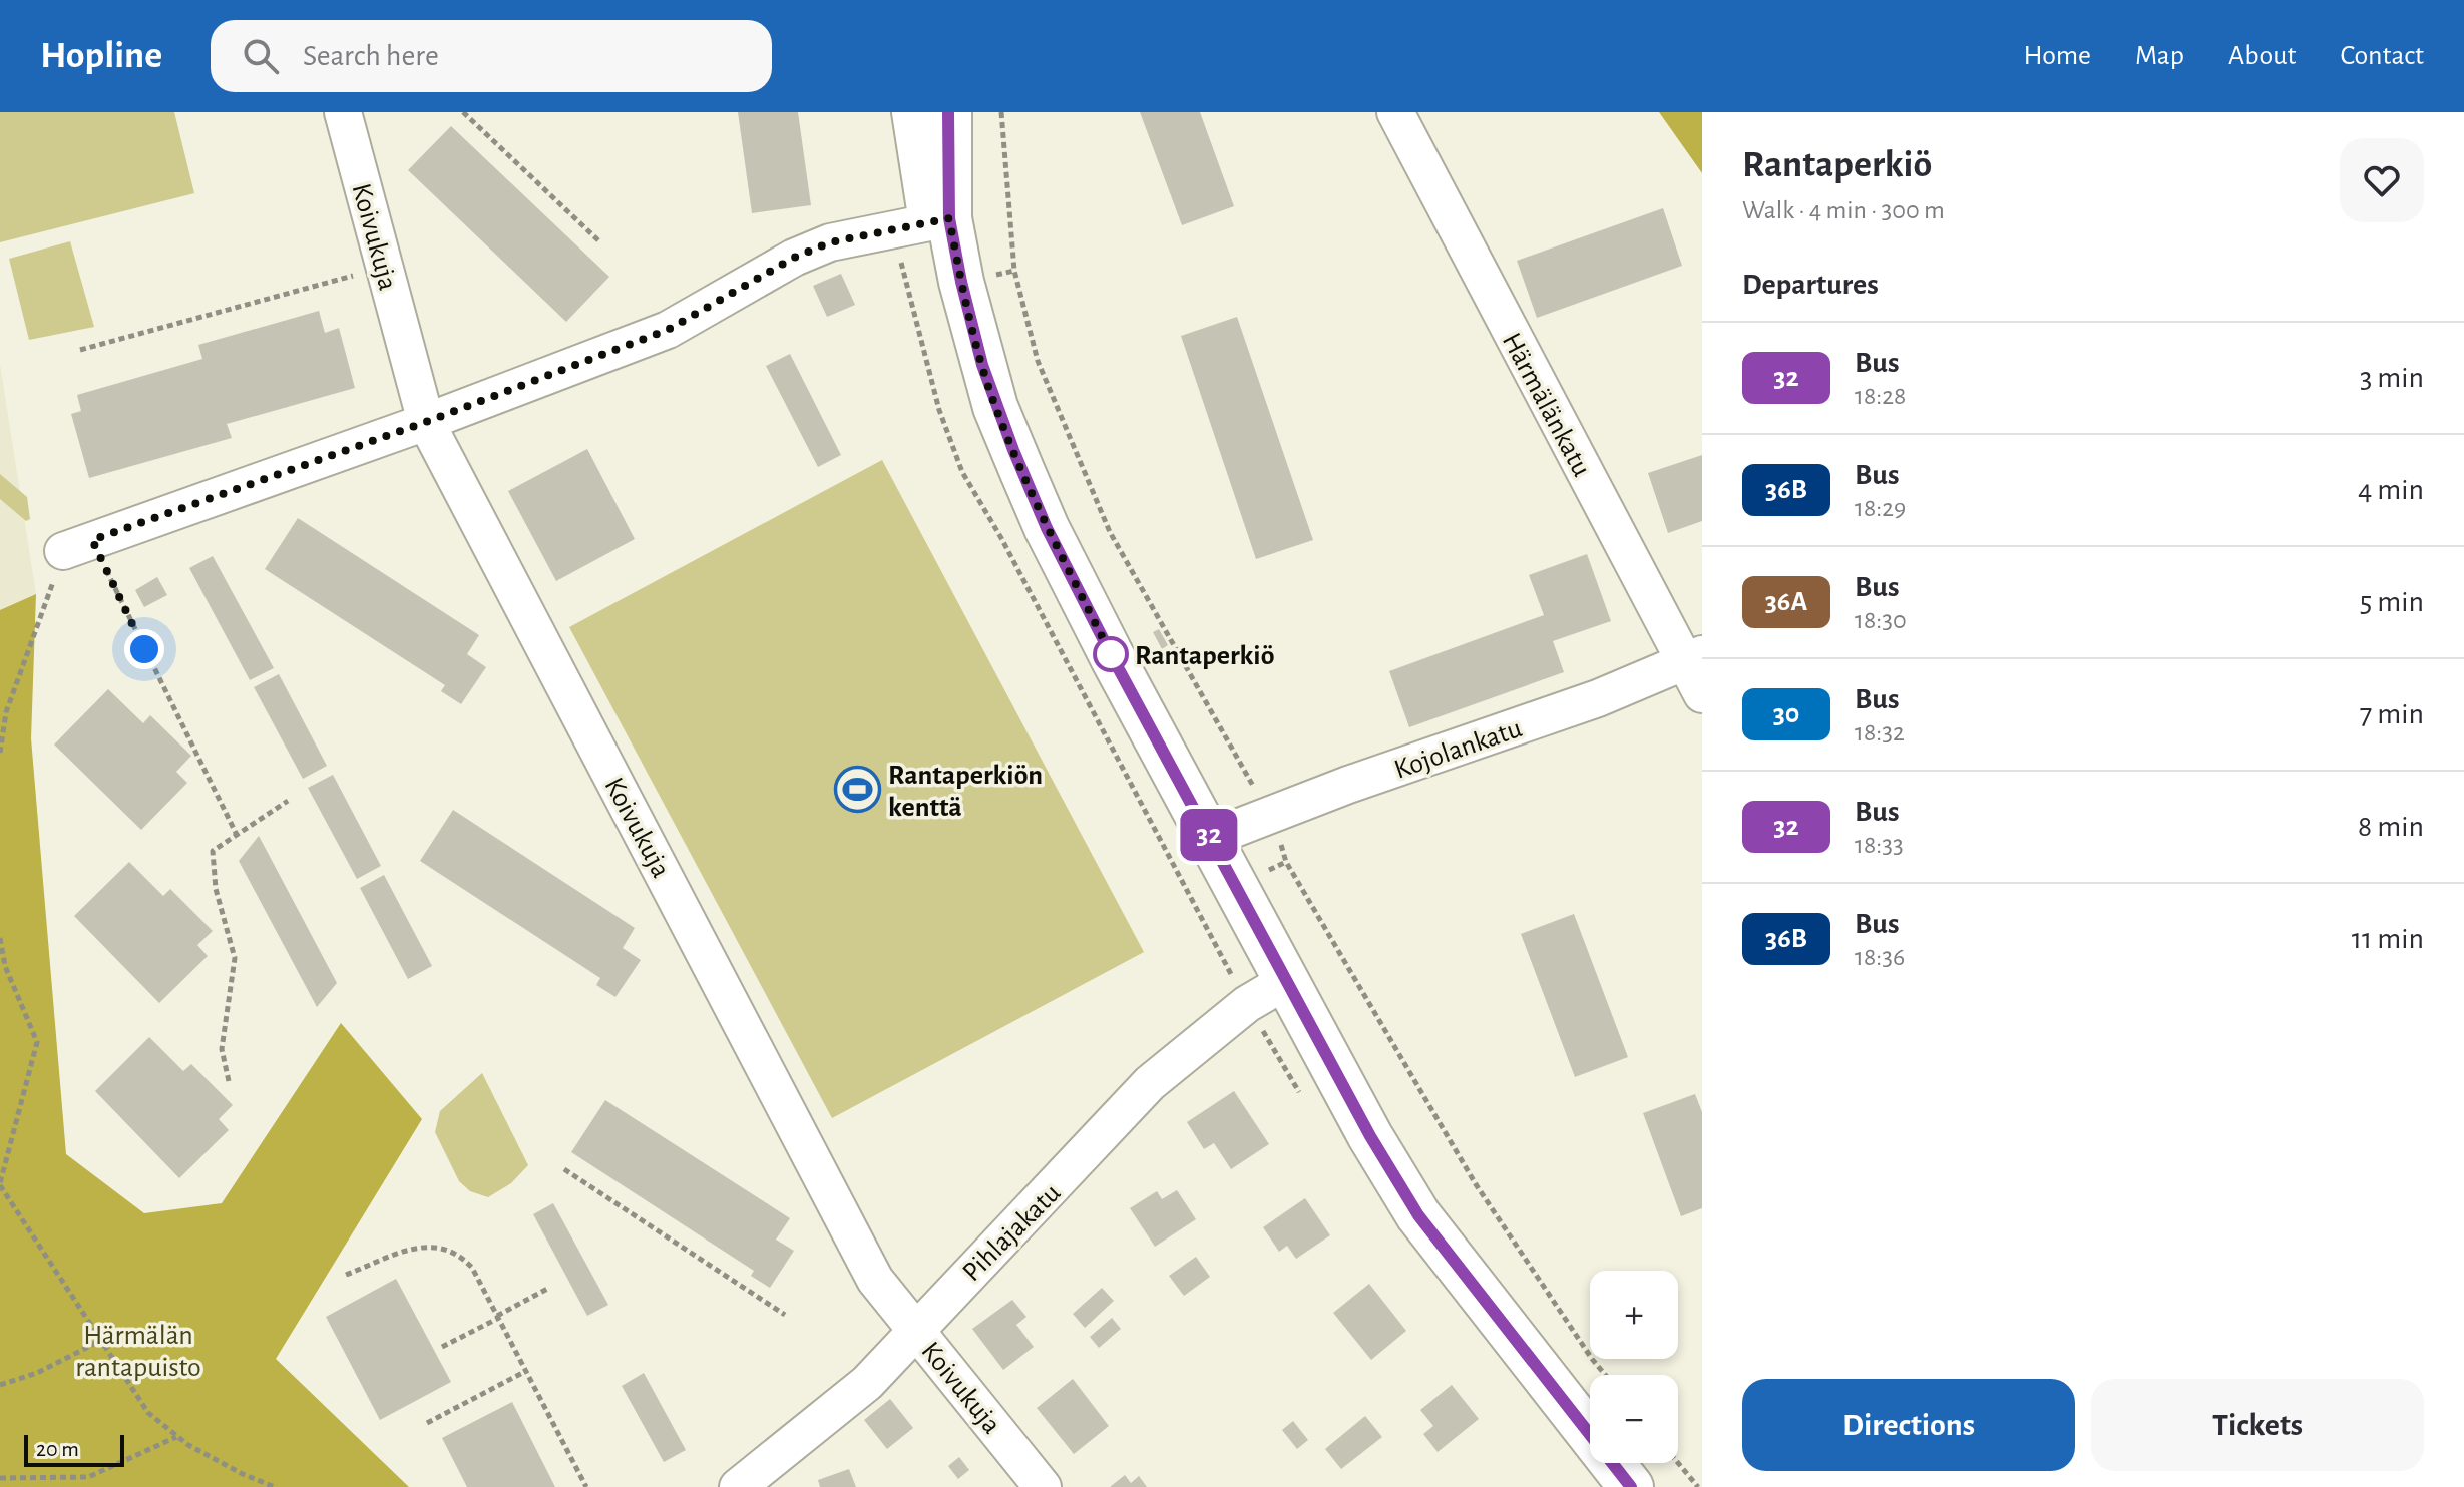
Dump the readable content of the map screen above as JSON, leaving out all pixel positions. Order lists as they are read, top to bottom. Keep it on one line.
{"streets":{"street":["Koivukuja","Härmälänkatu","Kojolankatu","Pihlajakatu"]},"crossings":[["Koivukuja","Pihlajakatu"],["Härmälänkatu","Kojolankatu"]],"parks":["Härmälän rantapuisto"],"places":{"other":["Rantaperkiö"],"sports":["Rantaperkiön kenttä"]},"lines":["bus line 32"],"scale_bar":"20 m","page":{"header":"Hopline","search":"Search here","nav":["Home","Map","About","Contact"],"on_map":"32","heading":[["Rantaperkiö","Walk · 4 min · 300 m"],"Departures"],"list":[{"mark":"32","name":"Bus","note":"18:28","value":"3 min"},{"mark":"36B","name":"Bus","note":"18:29","value":"4 min"},{"mark":"36A","name":"Bus","note":"18:30","value":"5 min"},{"mark":"30","name":"Bus","note":"18:32","value":"7 min"},{"mark":"32","name":"Bus","note":"18:33","value":"8 min"},{"mark":"36B","name":"Bus","note":"18:36","value":"11 min"}],"map_buttons":["+","−"],"buttons":["Directions","Tickets"],"scale":"20 m"}}
